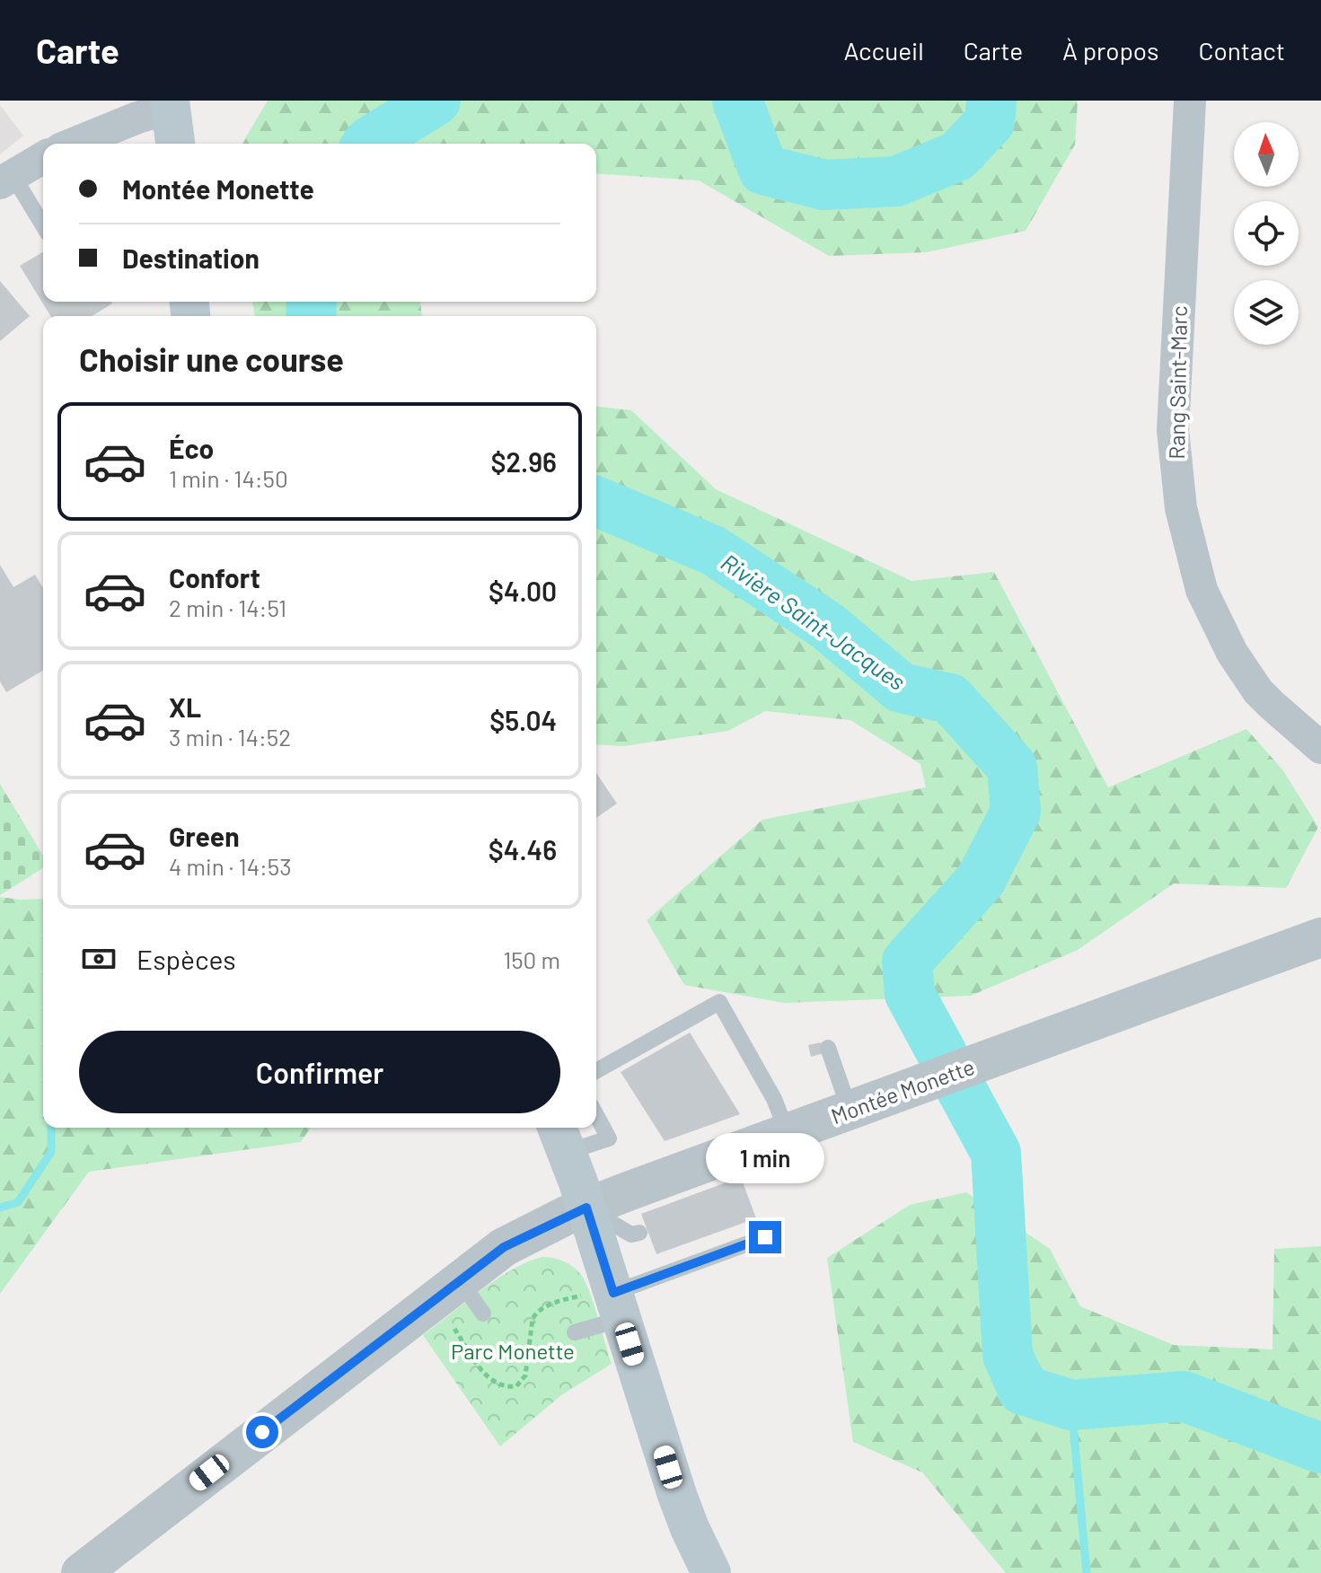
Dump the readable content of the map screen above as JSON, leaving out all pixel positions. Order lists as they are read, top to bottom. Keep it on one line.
{"streets":{"street":["Rang Saint-Marc","Montée Monette"]},"water":["Rivière Saint-Jacques"],"parks":["Parc Monette"],"north":"top","page":{"header":"Carte","nav":["Accueil","Carte","À propos","Contact"],"banner":["Montée Monette","Destination"],"heading":"Choisir une course","list":[{"name":"Éco","note":"1 min · 14:50","value":"$2.96"},{"name":"Confort","note":"2 min · 14:51","value":"$4.00"},{"name":"XL","note":"3 min · 14:52","value":"$5.04"},{"name":"Green","note":"4 min · 14:53","value":"$4.46"}],"pay":["Espèces","150 m"],"buttons":"Confirmer","bubble":"1 min"}}
